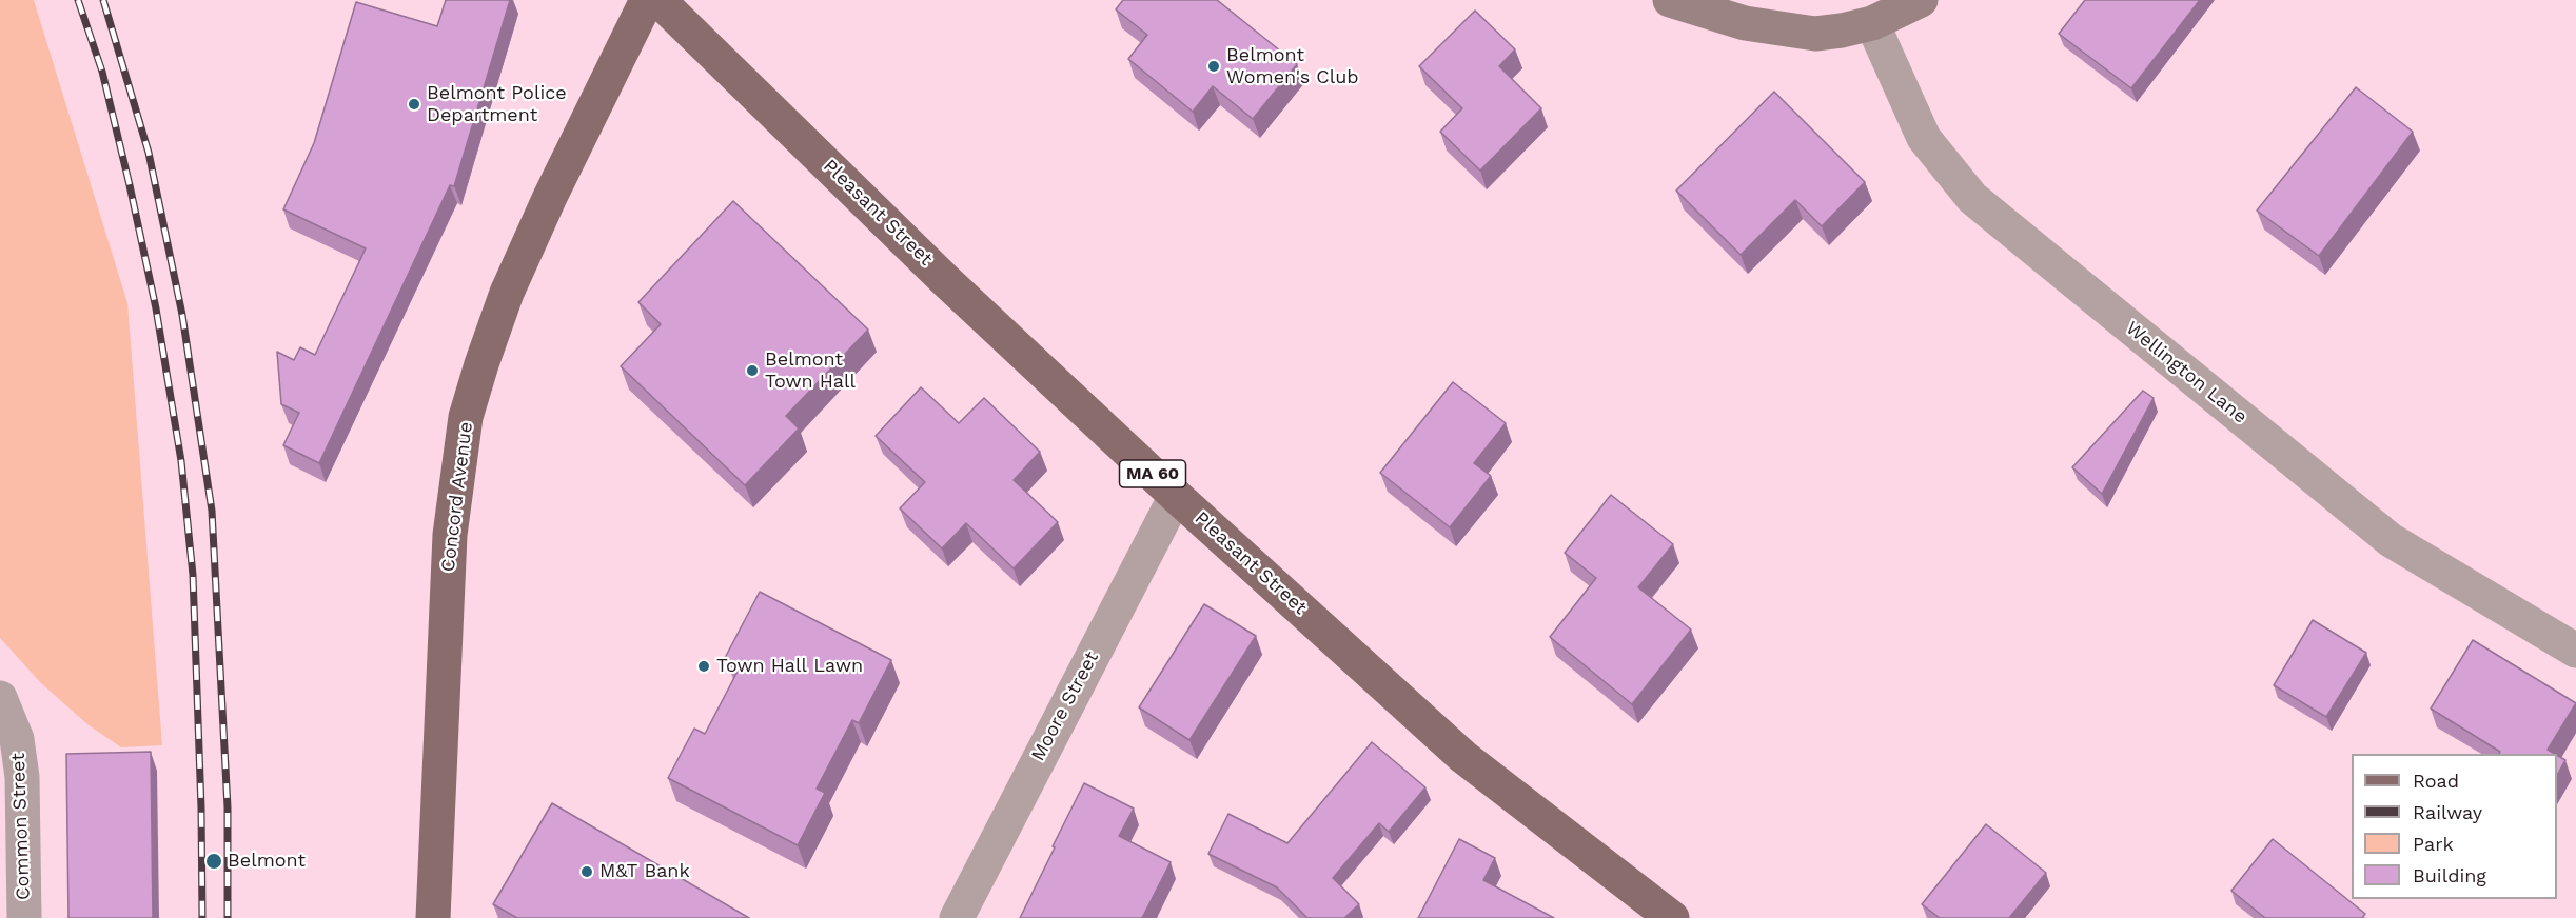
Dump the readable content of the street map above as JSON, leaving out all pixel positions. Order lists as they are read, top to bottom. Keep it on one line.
{"streets":{"main road":["Pleasant Street","MA 60","Concord Avenue"],"street":["Wellington Lane","Moore Street","Common Street"]},"crossings":[["Pleasant Street","Moore Street"]],"places":["Belmont Women's Club","Belmont Police Department","Belmont Town Hall","Town Hall Lawn","Belmont","M&T Bank"],"legend":["Road","Railway","Park","Building"]}
